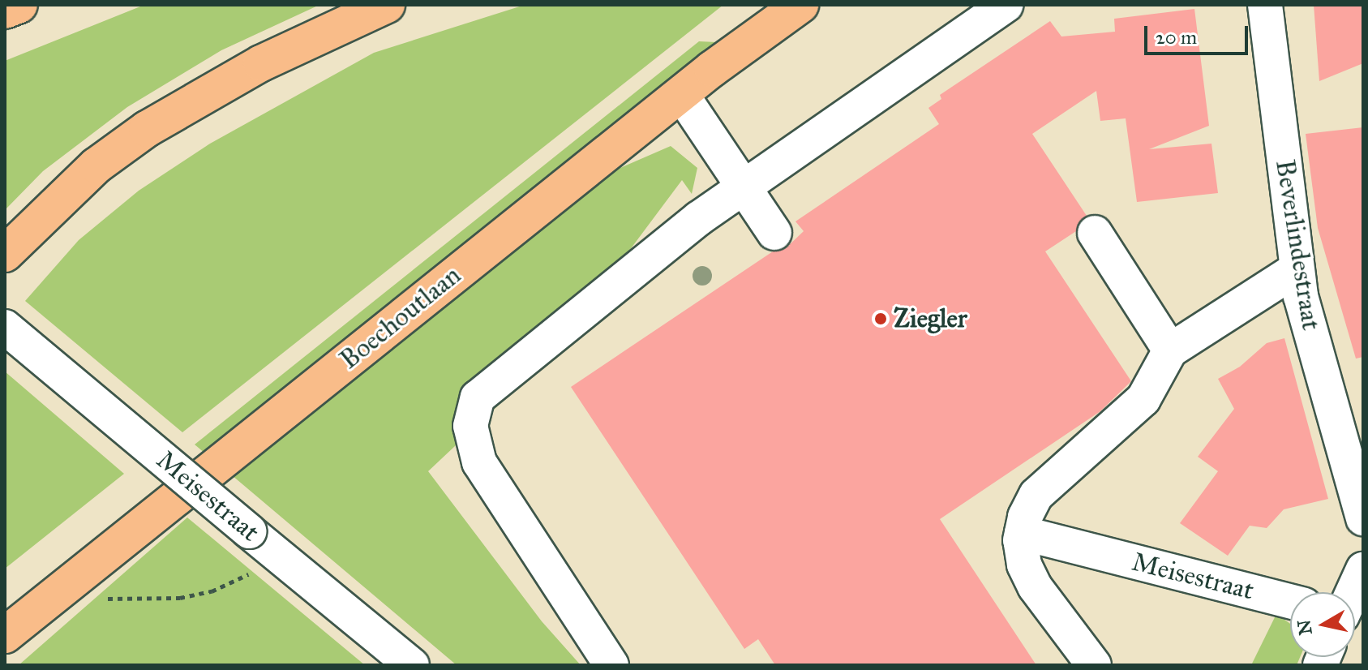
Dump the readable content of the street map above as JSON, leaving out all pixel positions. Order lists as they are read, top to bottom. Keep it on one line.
{"streets":{"main road":["Boechoutlaan"],"street":["Beverlindestraat","Meisestraat"]},"places":["Ziegler"],"scale_bar":"20 m","north":"left"}
